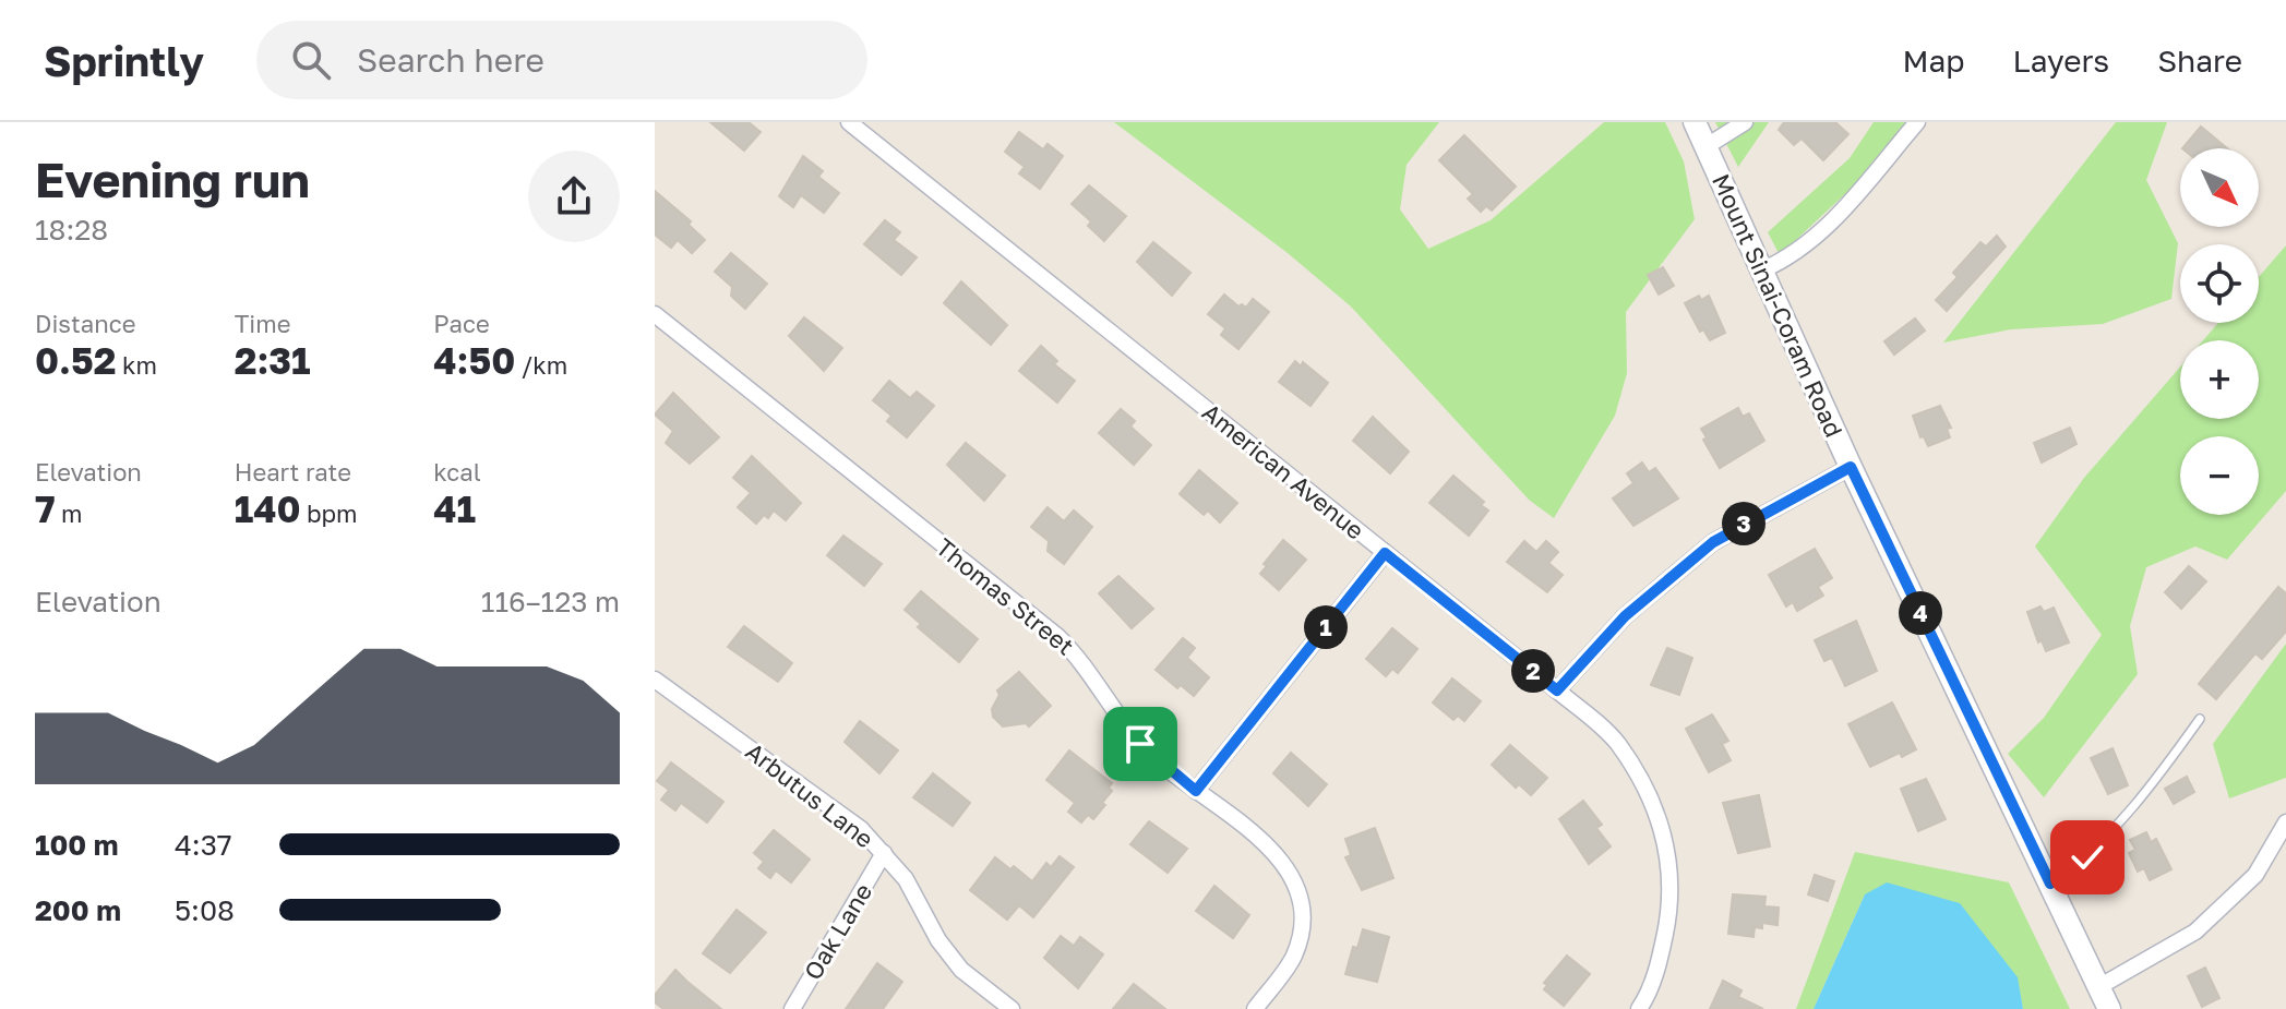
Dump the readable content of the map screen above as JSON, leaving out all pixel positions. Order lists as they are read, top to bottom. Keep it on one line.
{"streets":{"main road":["Mount Sinai-Coram Road"],"street":["American Avenue","Thomas Street","Arbutus Lane","Oak Lane"]},"crossings":[["Arbutus Lane","Oak Lane"]],"north":"bottom right","page":{"header":"Sprintly","search":"Search here","nav":["Map","Layers","Share"],"heading":["Evening run","18:28"],"map_buttons":["+","−"],"stats":[["Distance","0.52 km"],["Time","2:31"],["Pace","4:50 /km"],["Elevation","7 m"],["Heart rate","140 bpm"],["kcal","41"]],"pins":["3","4","1","2"],"chart":["Elevation","116–123 m"],"list":[{"name":"100 m","note":"4:37"},{"name":"200 m","note":"5:08"}]}}
